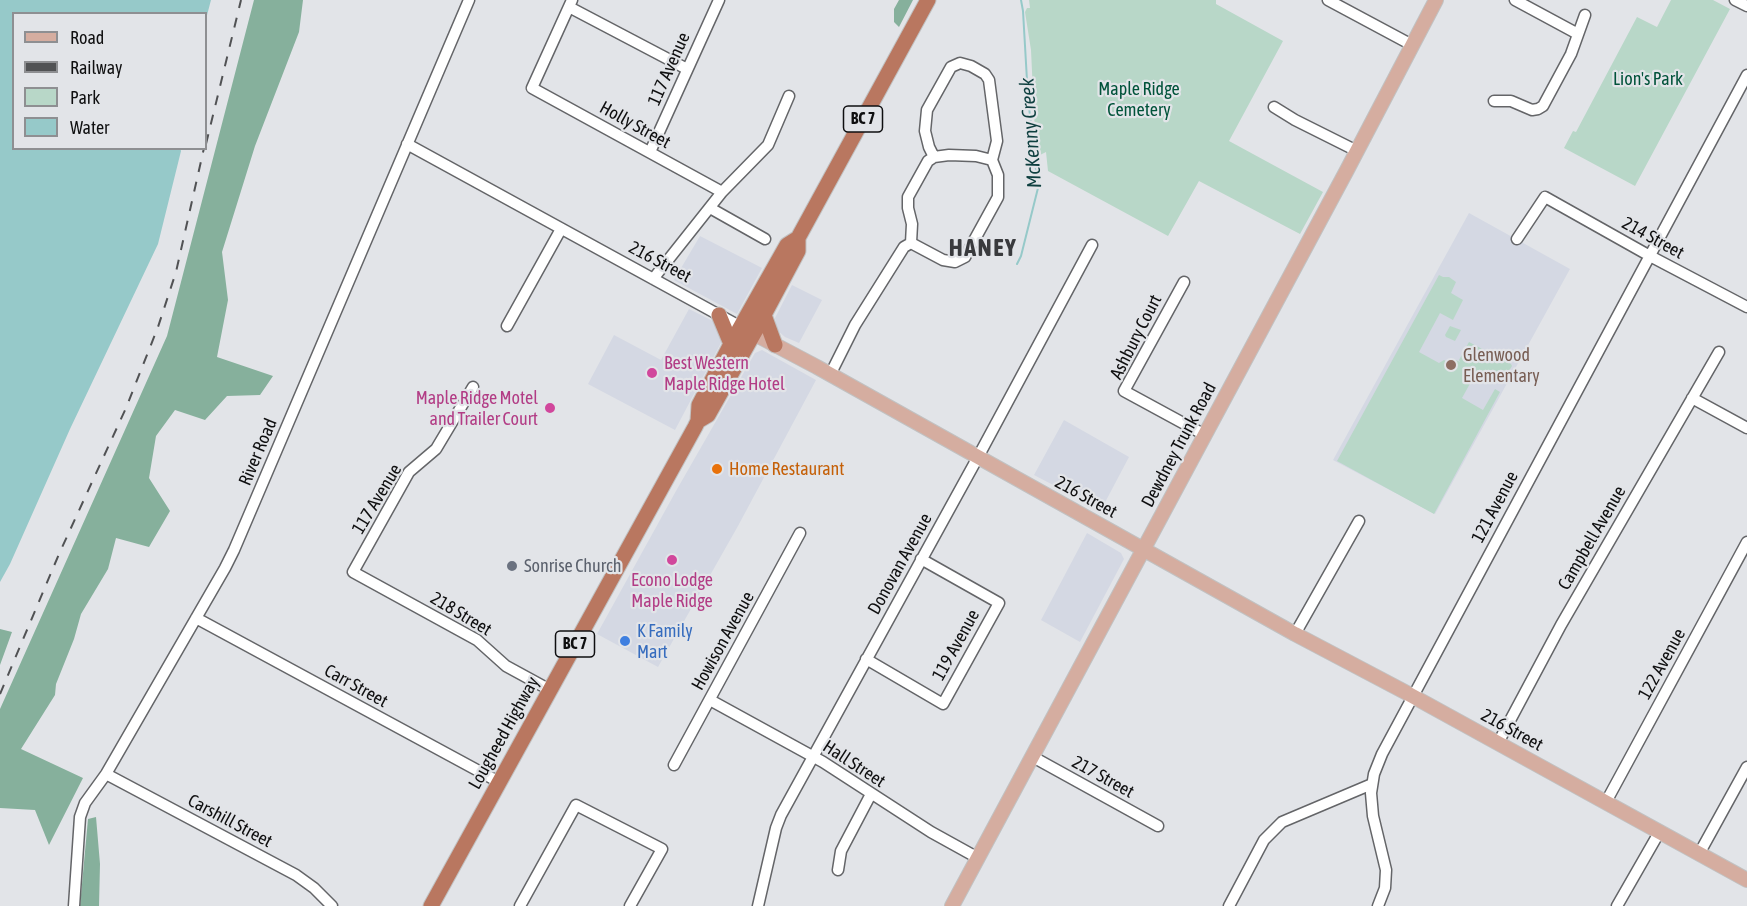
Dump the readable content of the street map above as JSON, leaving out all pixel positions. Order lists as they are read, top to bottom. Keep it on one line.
{"streets":{"highway":["BC 7","Lougheed Highway"],"main road":["216 Street","Dewdney Trunk Road"],"street":["117 Avenue","Holly Street","214 Street","Ashbury Court","River Road","121 Avenue","Campbell Avenue","Donovan Avenue","218 Street","Howison Avenue","119 Avenue","122 Avenue","Carr Street","Hall Street","217 Street","Carshill Street"]},"crossings":[["117 Avenue","Holly Street"],["117 Avenue","218 Street"],["214 Street","121 Avenue"],["216 Street","Dewdney Trunk Road"],["216 Street","River Road"],["216 Street","121 Avenue"],["216 Street","Campbell Avenue"],["216 Street","Donovan Avenue"],["216 Street","122 Avenue"],["216 Street","Lougheed Highway"],["Ashbury Court","Dewdney Trunk Road"],["Dewdney Trunk Road","Hall Street"],["Dewdney Trunk Road","217 Street"],["River Road","Carr Street"],["River Road","Carshill Street"],["Donovan Avenue","119 Avenue"],["Donovan Avenue","Hall Street"],["218 Street","Lougheed Highway"],["Howison Avenue","Hall Street"],["Carr Street","Lougheed Highway"]],"districts":["HANEY"],"water":["McKenny Creek"],"parks":["Lion's Park","Maple Ridge Cemetery"],"places":["Glenwood Elementary","Best Western Maple Ridge Hotel","Maple Ridge Motel and Trailer Court","Home Restaurant","Econo Lodge Maple Ridge","Sonrise Church","K Family Mart"],"legend":["Road","Railway","Park","Water"]}
